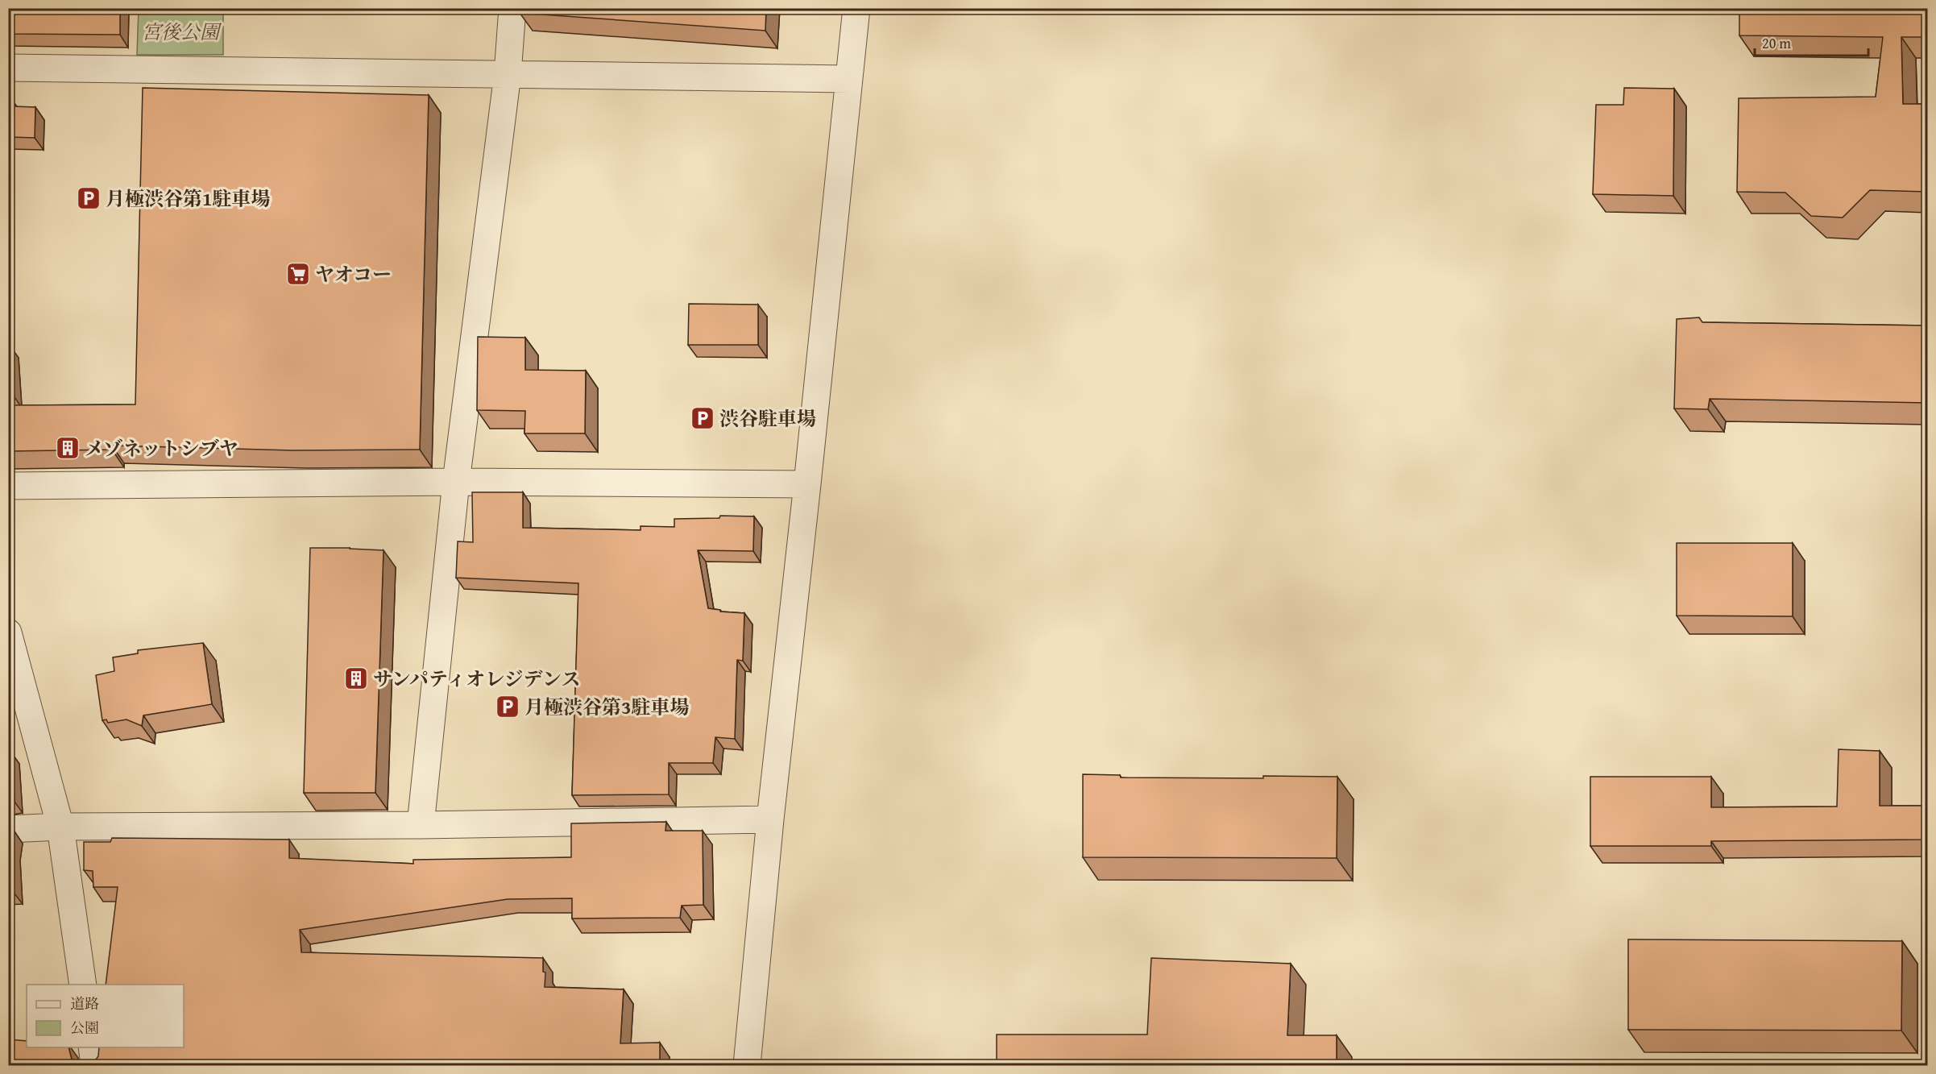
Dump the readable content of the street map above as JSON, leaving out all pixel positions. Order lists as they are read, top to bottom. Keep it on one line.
{"parks":["宮後公園"],"places":{"parking":["月極渋谷第1駐車場","渋谷駐車場","月極渋谷第3駐車場"],"supermarket":["ヤオコー"],"building":["メゾネットシブヤ","サンパティオレジデンス"]},"legend":["道路","公園"],"scale_bar":"20 m"}
